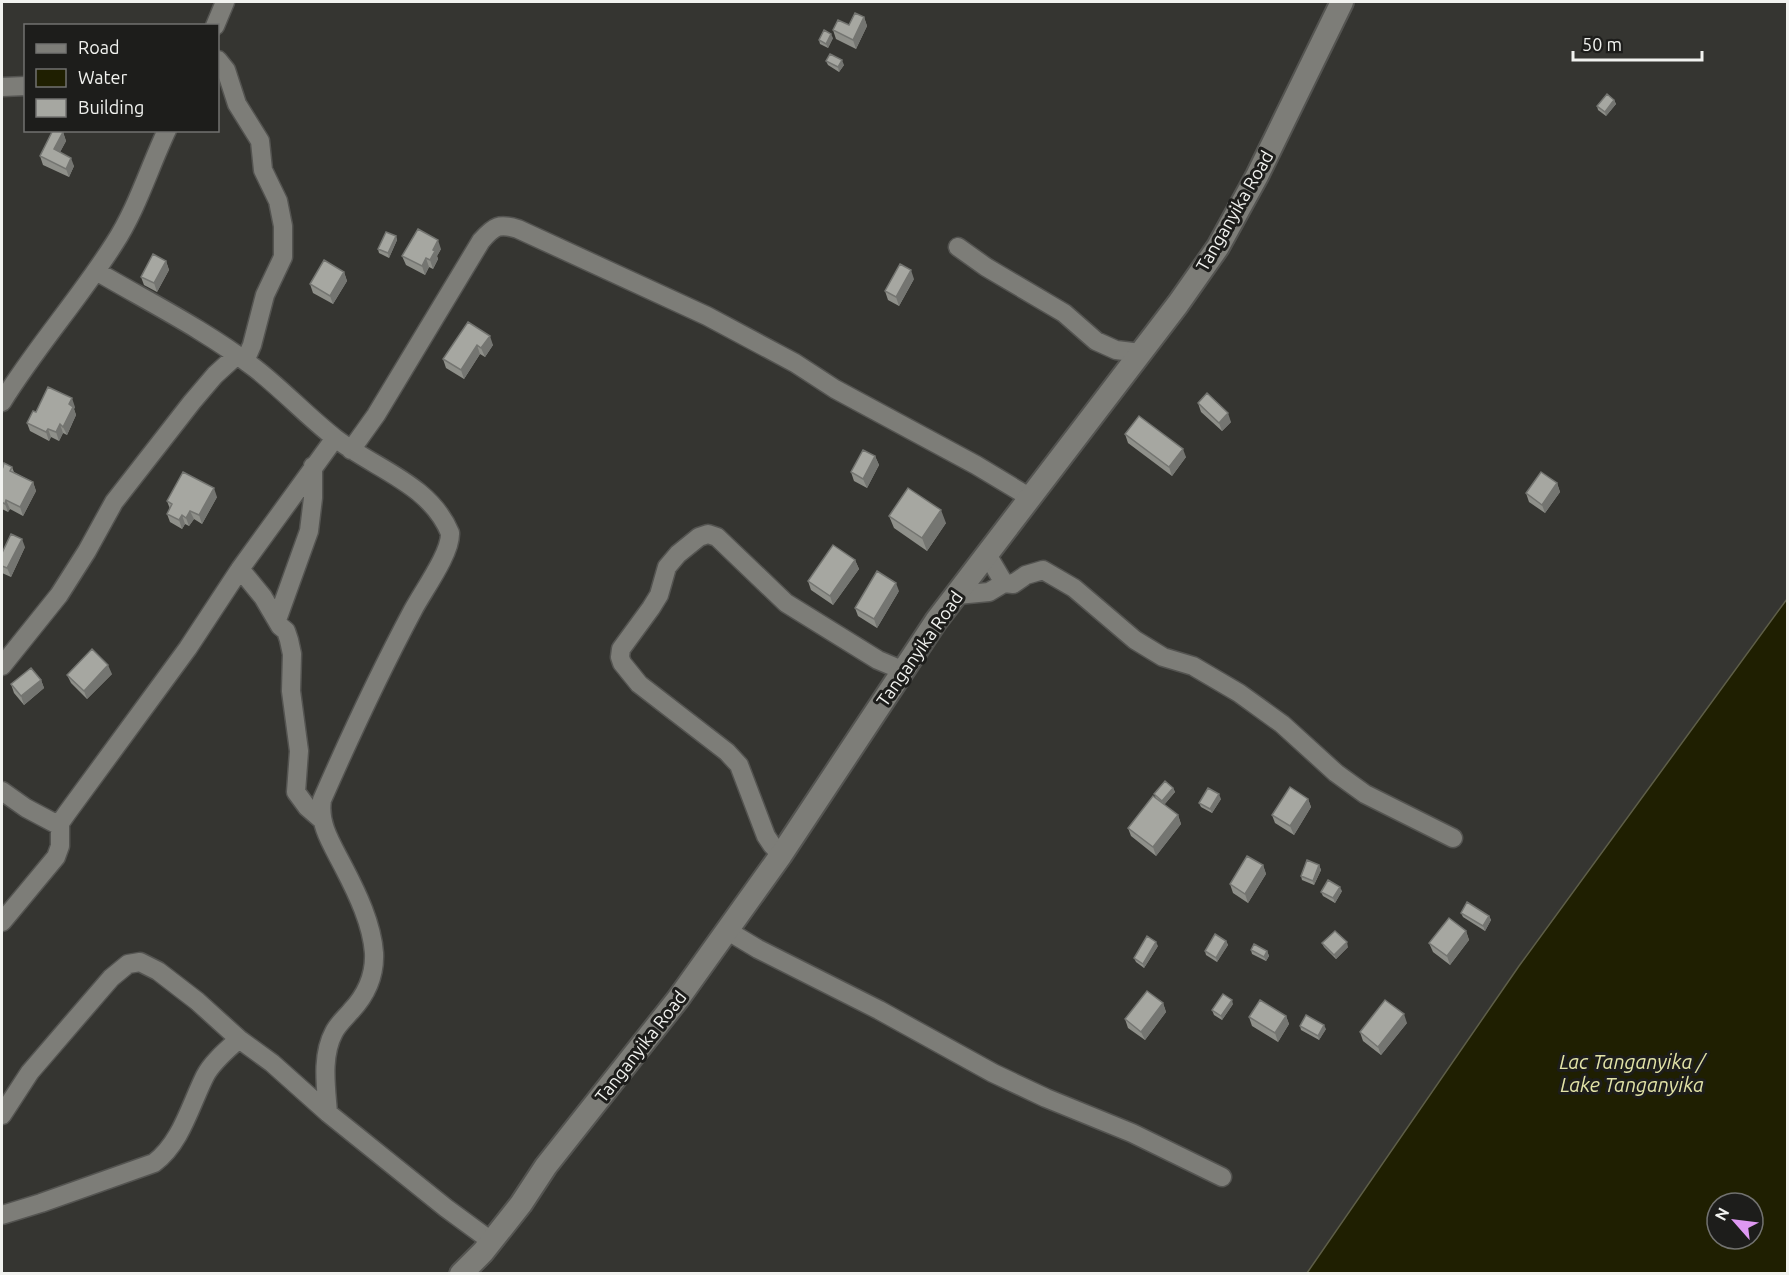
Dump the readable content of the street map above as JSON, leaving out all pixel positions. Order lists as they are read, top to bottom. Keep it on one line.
{"streets":{"street":["Tanganyika Road"]},"water":["Lac Tanganyika / Lake Tanganyika"],"legend":["Road","Water","Building"],"scale_bar":"50 m","north":"top left"}
